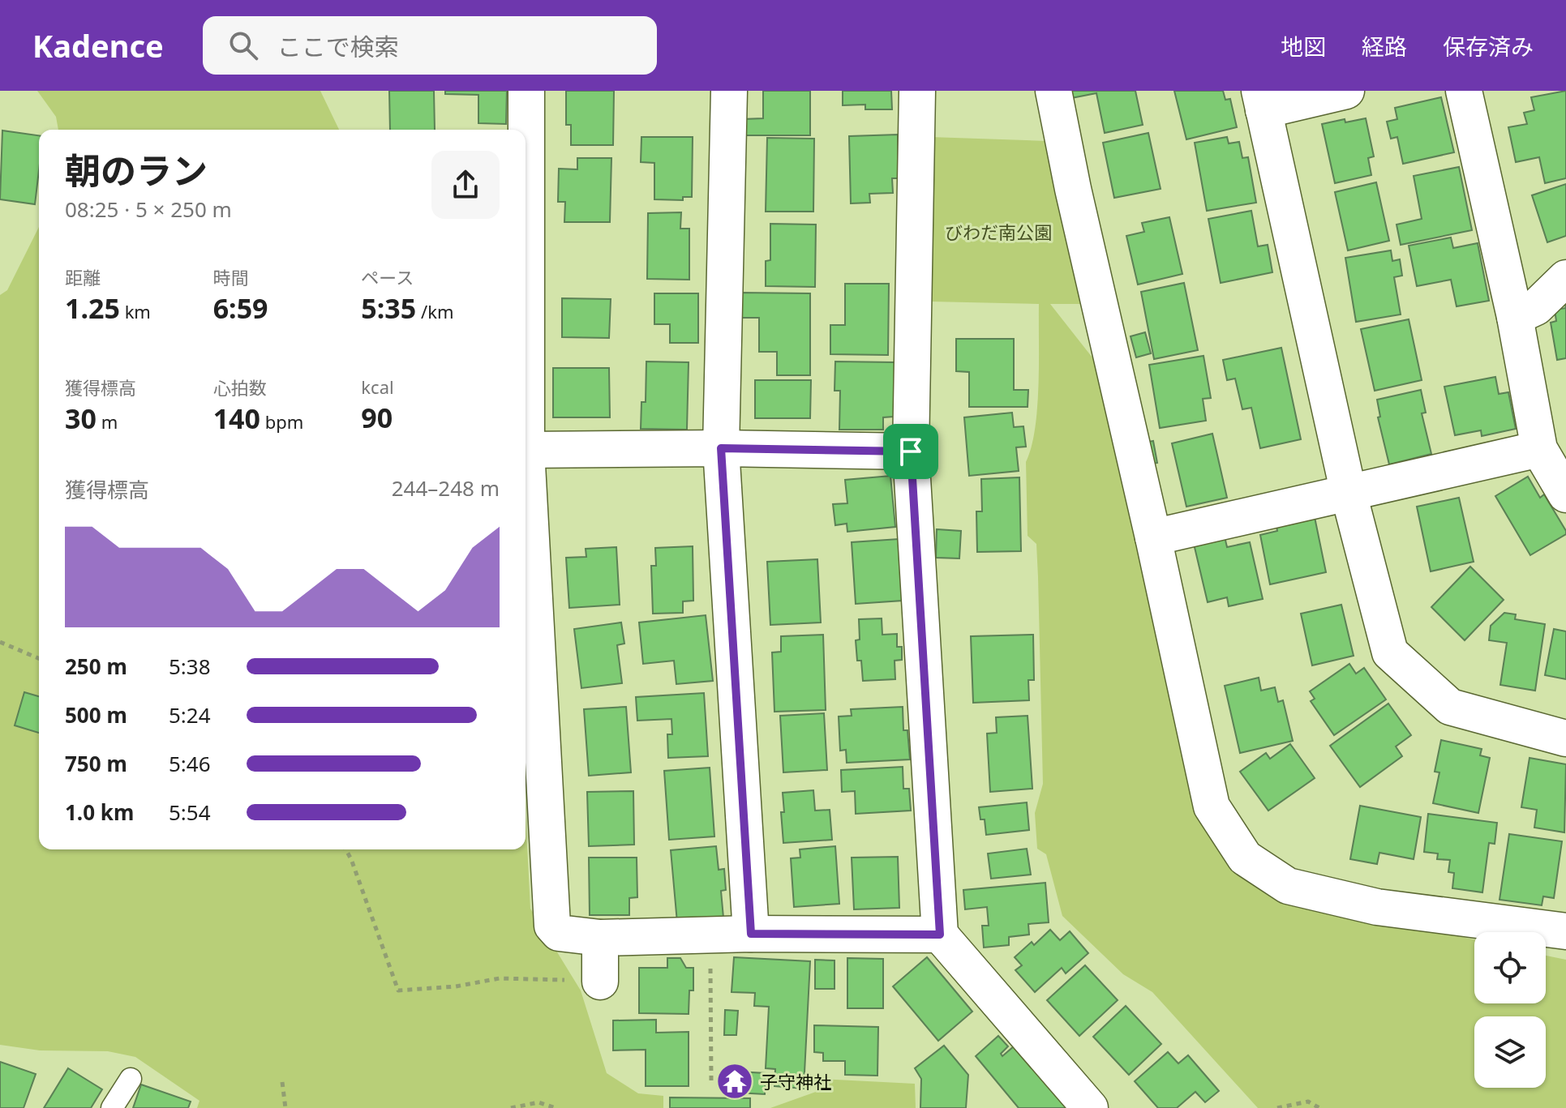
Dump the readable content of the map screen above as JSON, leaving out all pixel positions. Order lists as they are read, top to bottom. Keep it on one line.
{"parks":["びわだ南公園"],"places":{"temple":["子守神社"]},"page":{"header":"Kadence","search":"ここで検索","nav":["地図","経路","保存済み"],"heading":["朝のラン","08:25 · 5 × 250 m"],"stats":[["距離","1.25 km"],["時間","6:59"],["ペース","5:35 /km"],["獲得標高","30 m"],["心拍数","140 bpm"],["kcal","90"]],"chart":["獲得標高","244–248 m"],"list":[{"name":"250 m","note":"5:38"},{"name":"500 m","note":"5:24"},{"name":"750 m","note":"5:46"},{"name":"1.0 km","note":"5:54"}]}}
